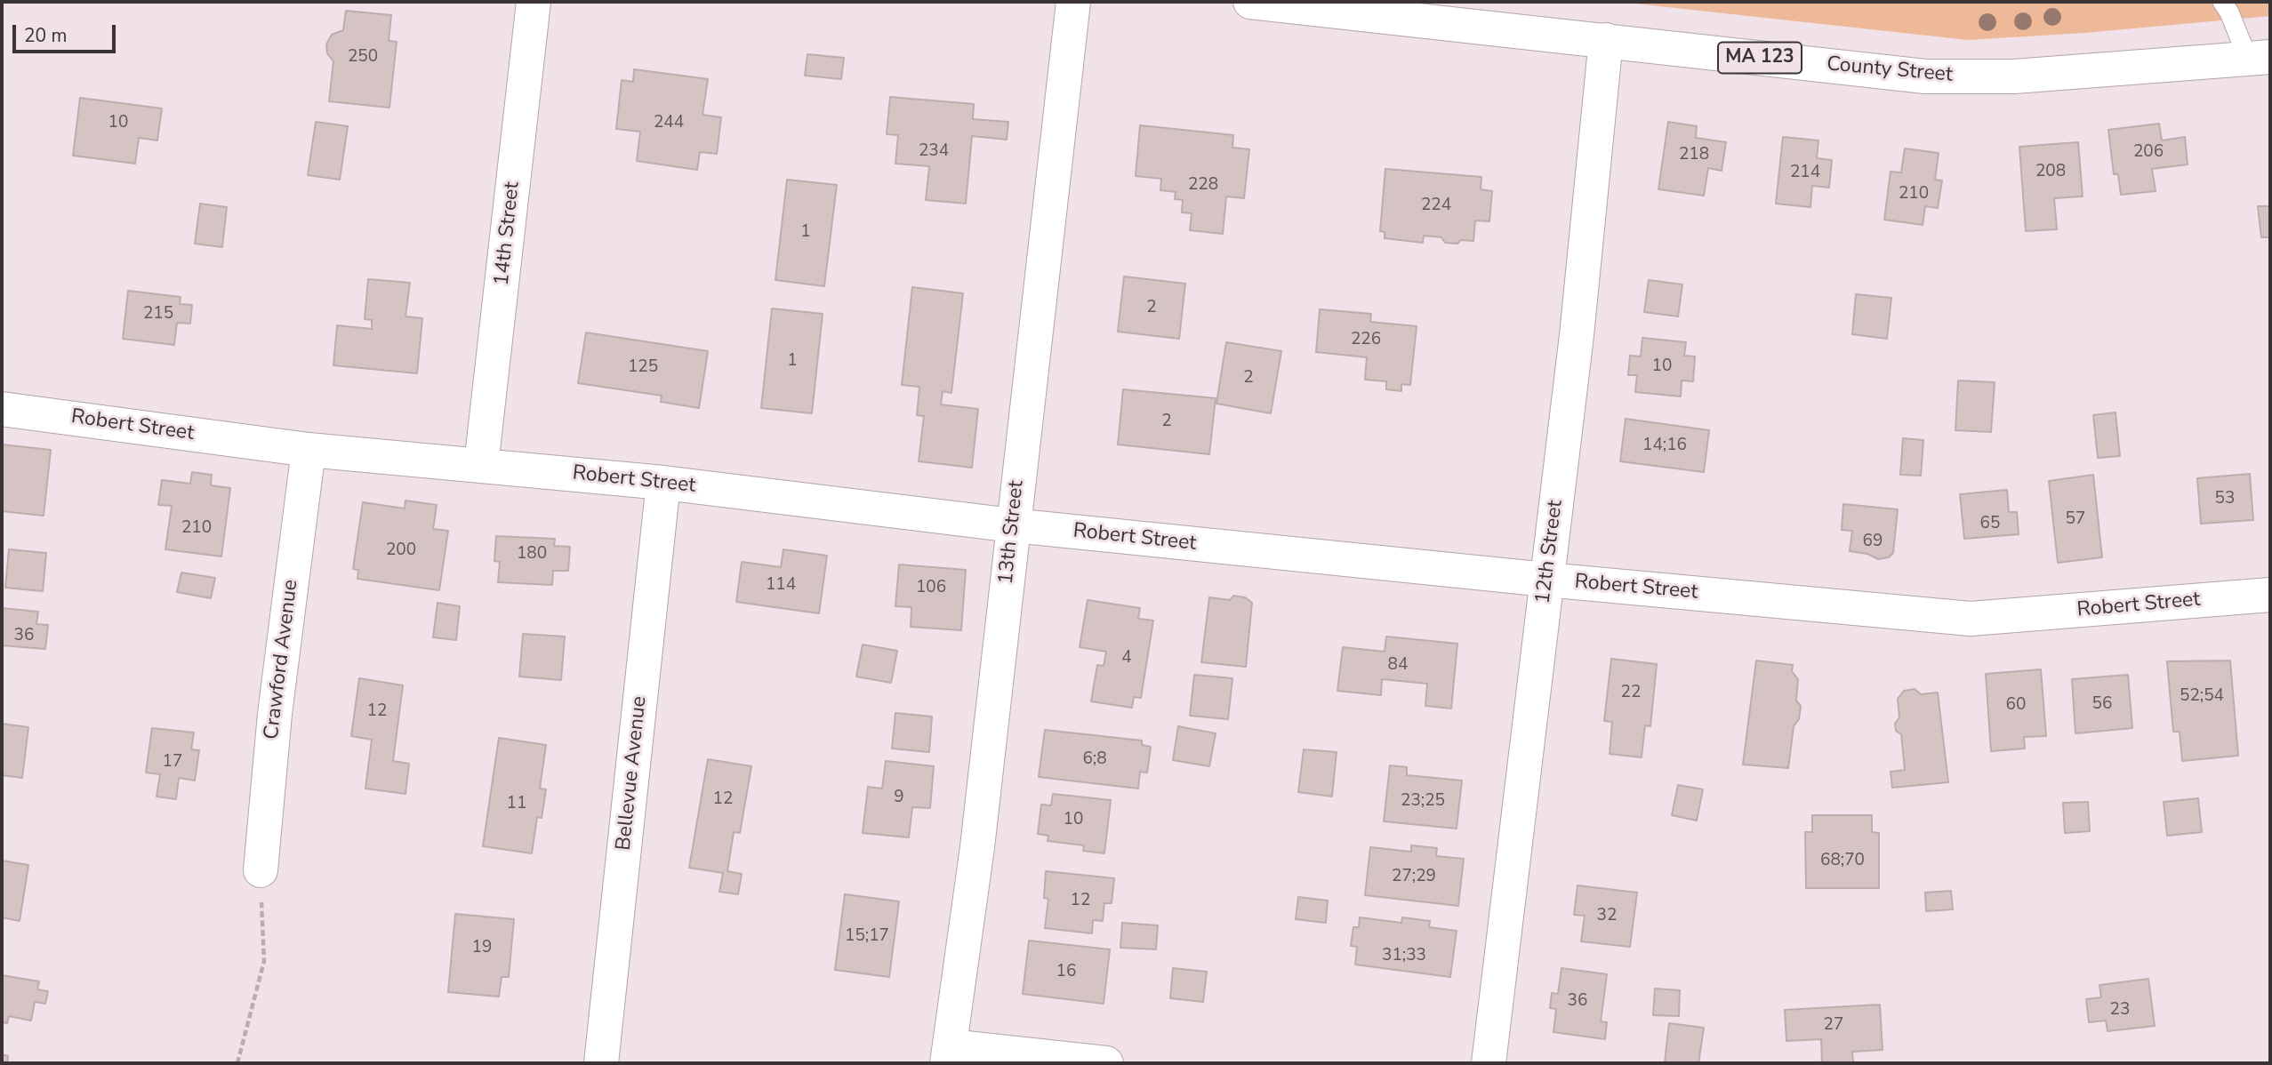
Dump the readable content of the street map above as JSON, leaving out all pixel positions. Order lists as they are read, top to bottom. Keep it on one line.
{"streets":{"main road":["MA 123","County Street","14th Street","Robert Street","13th Street","12th Street","Crawford Avenue","Bellevue Avenue"]},"crossings":[["County Street","12th Street"],["14th Street","Robert Street"],["Robert Street","13th Street"],["Robert Street","12th Street"],["Robert Street","Crawford Avenue"],["Robert Street","Bellevue Avenue"]],"house_numbers":["250","10","244","234","206","218","208","214","228","210","224","1","2","215","226","1","10","125","2","2","14;16","53","57","65","210","69","200","180","114","106","36","4","84","22","52;54","56","60","12","6;8","17","9","12","23;25","11","10","68;70","27;29","12","32","15;17","19","31;33","16","36","23","27"],"scale_bar":"20 m"}
